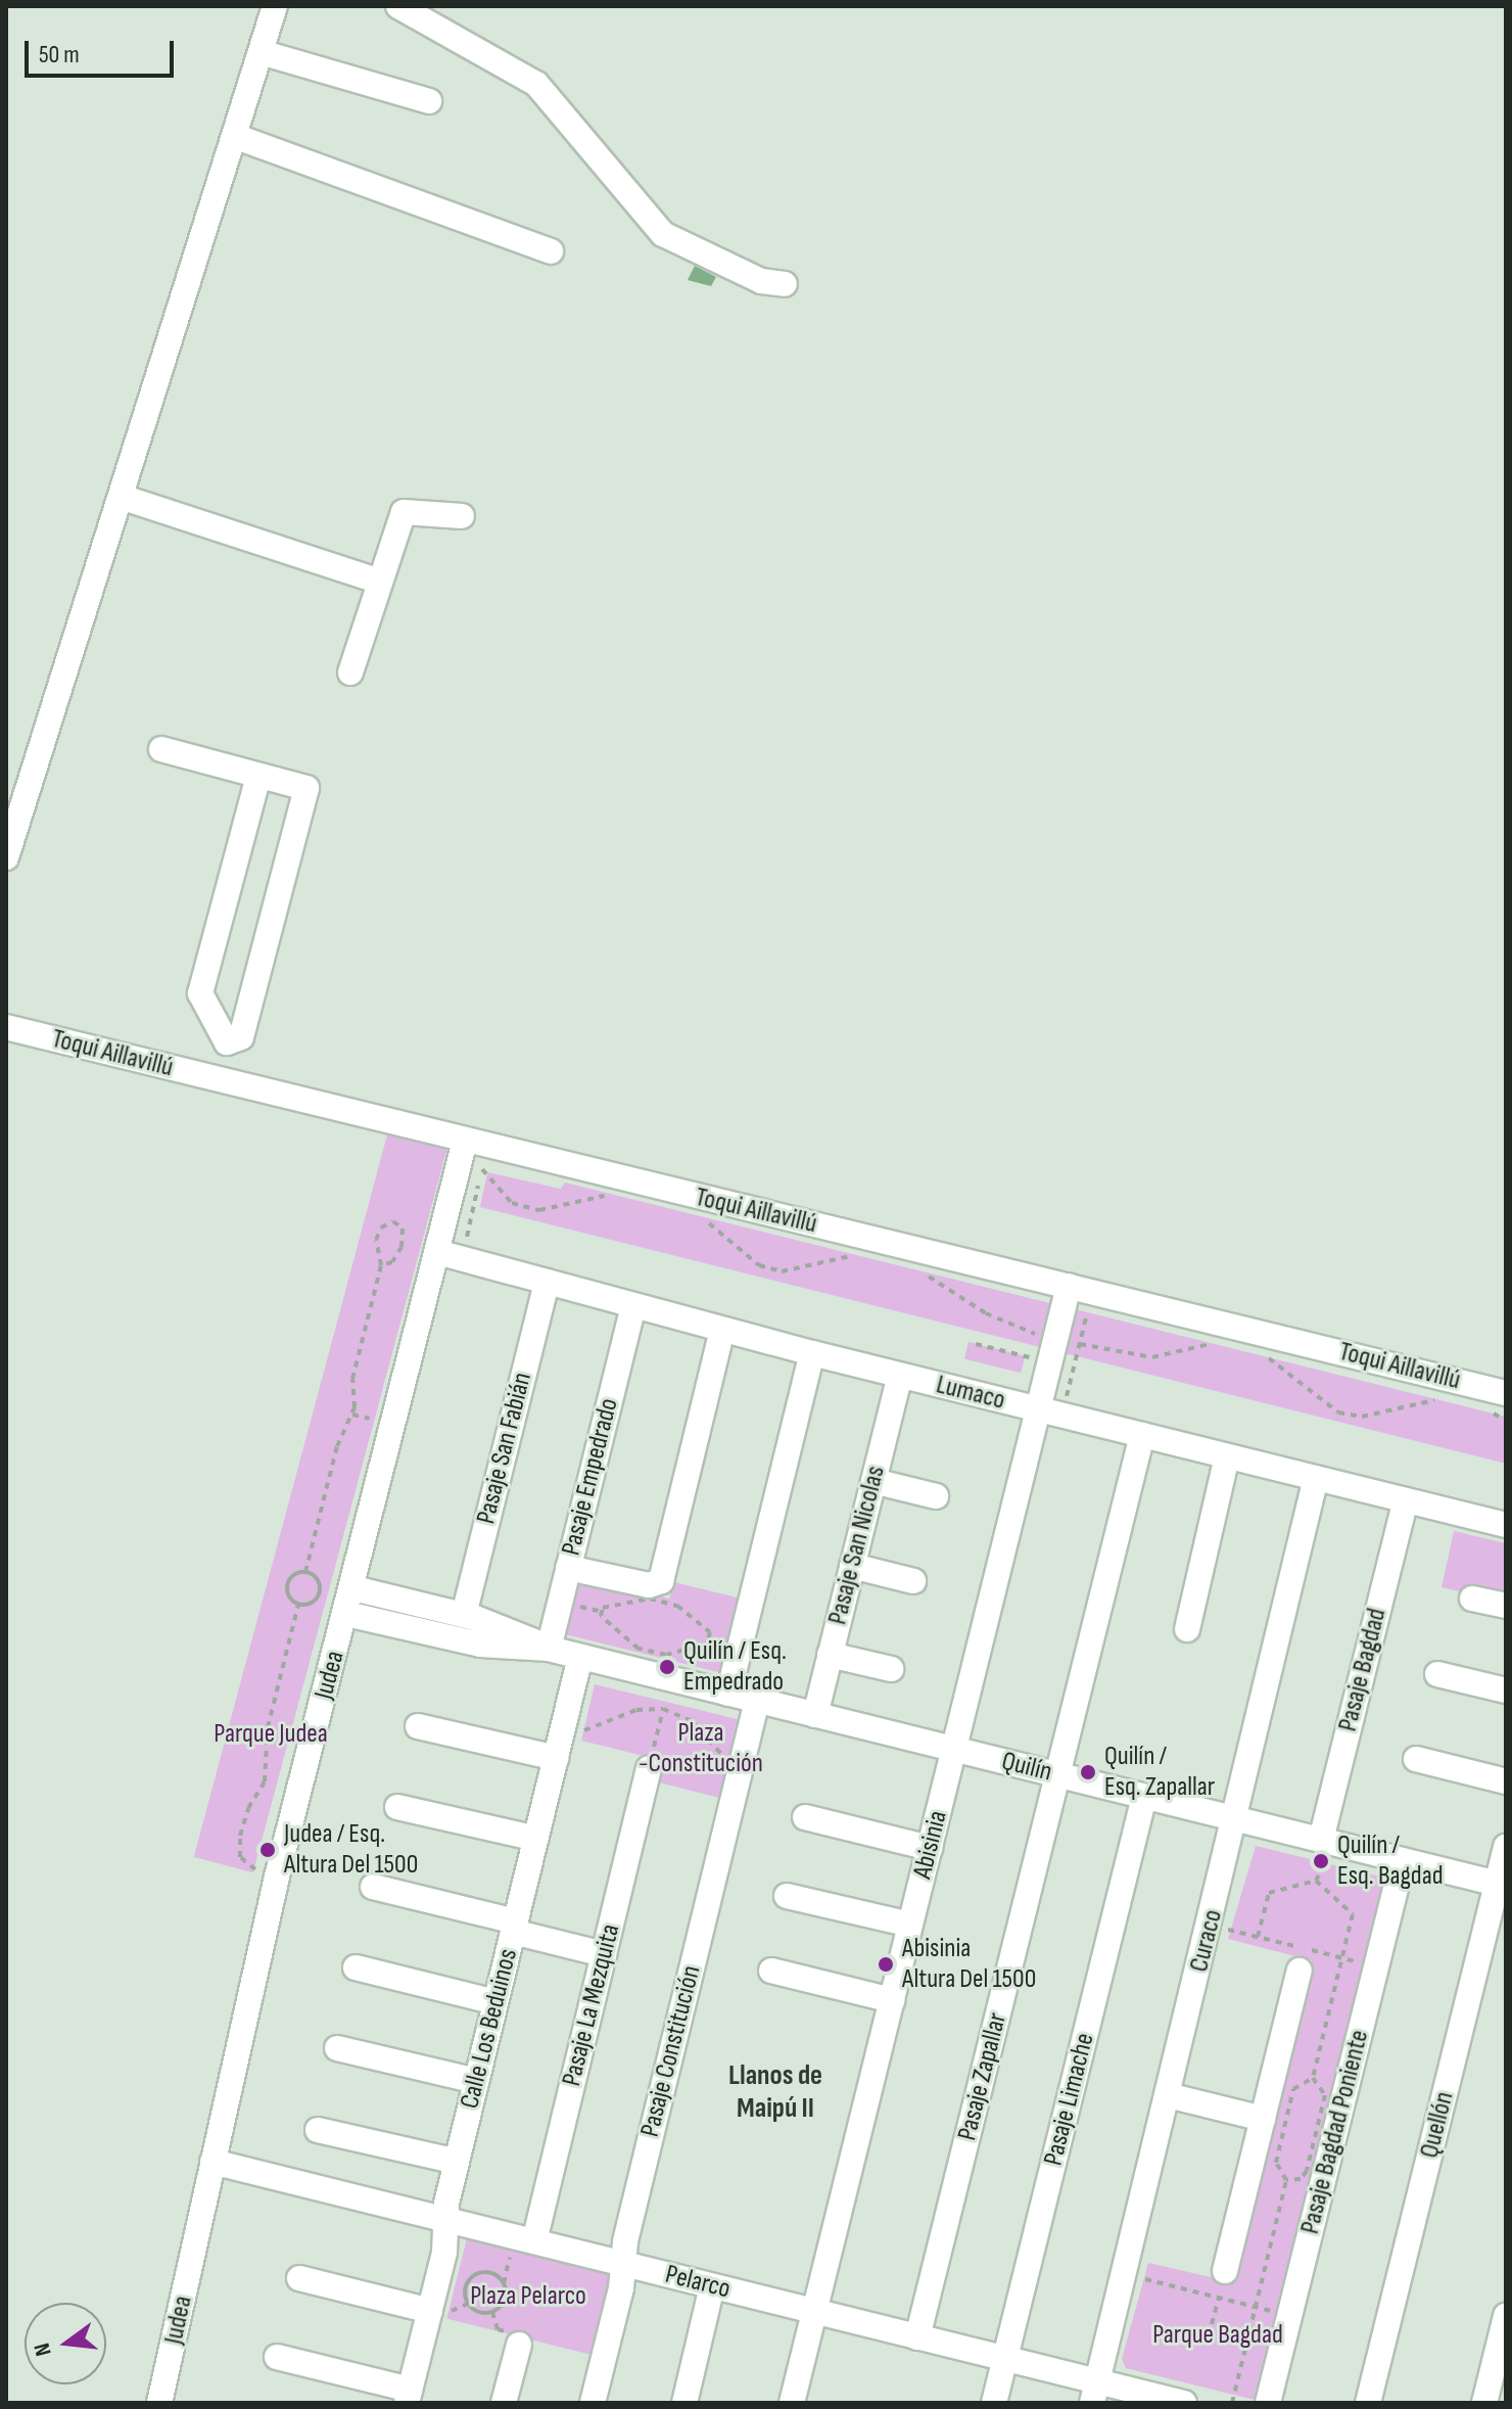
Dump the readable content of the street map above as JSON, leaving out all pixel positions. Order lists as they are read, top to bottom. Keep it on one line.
{"streets":{"street":["Toqui Aillavillú","Lumaco","Pasaje San Fabián","Pasaje Empedrado","Pasaje San Nicolas","Pasaje Bagdad","Judea","Quilín","Abisinia","Curaco","Pasaje La Mezquita","Calle Los Beduinos","Pasaje Constitución","Pasaje Zapallar","Pasaje Limache","Quellón","Pasaje Bagdad Poniente","Pelarco"]},"crossings":[["Toqui Aillavillú","Judea"],["Toqui Aillavillú","Abisinia"],["Lumaco","Pasaje San Fabián"],["Lumaco","Pasaje Empedrado"],["Lumaco","Pasaje San Nicolas"],["Lumaco","Pasaje Bagdad"],["Lumaco","Judea"],["Lumaco","Abisinia"],["Lumaco","Curaco"],["Lumaco","Pasaje Zapallar"],["Pasaje San Fabián","Quilín"],["Pasaje Empedrado","Quilín"],["Pasaje San Nicolas","Quilín"],["Pasaje Bagdad","Quilín"],["Judea","Quilín"],["Judea","Pelarco"],["Quilín","Abisinia"],["Quilín","Curaco"],["Quilín","Calle Los Beduinos"],["Quilín","Pasaje Constitución"],["Quilín","Pasaje Zapallar"],["Quilín","Pasaje Limache"],["Quilín","Quellón"],["Quilín","Pasaje Bagdad Poniente"],["Abisinia","Pelarco"],["Curaco","Pelarco"],["Pasaje La Mezquita","Pelarco"],["Calle Los Beduinos","Pelarco"],["Pasaje Constitución","Pelarco"],["Pasaje Zapallar","Pelarco"],["Pasaje Limache","Pelarco"]],"districts":["Llanos de Maipú II"],"parks":["Plaza -Constitución","Parque Judea","Plaza Pelarco","Parque Bagdad"],"places":["Quilín / Esq. Empedrado","Quilín / Esq. Zapallar","Judea / Esq. Altura Del 1500","Quilín / Esq. Bagdad","Abisinia Altura Del 1500"],"scale_bar":"50 m","north":"left"}
